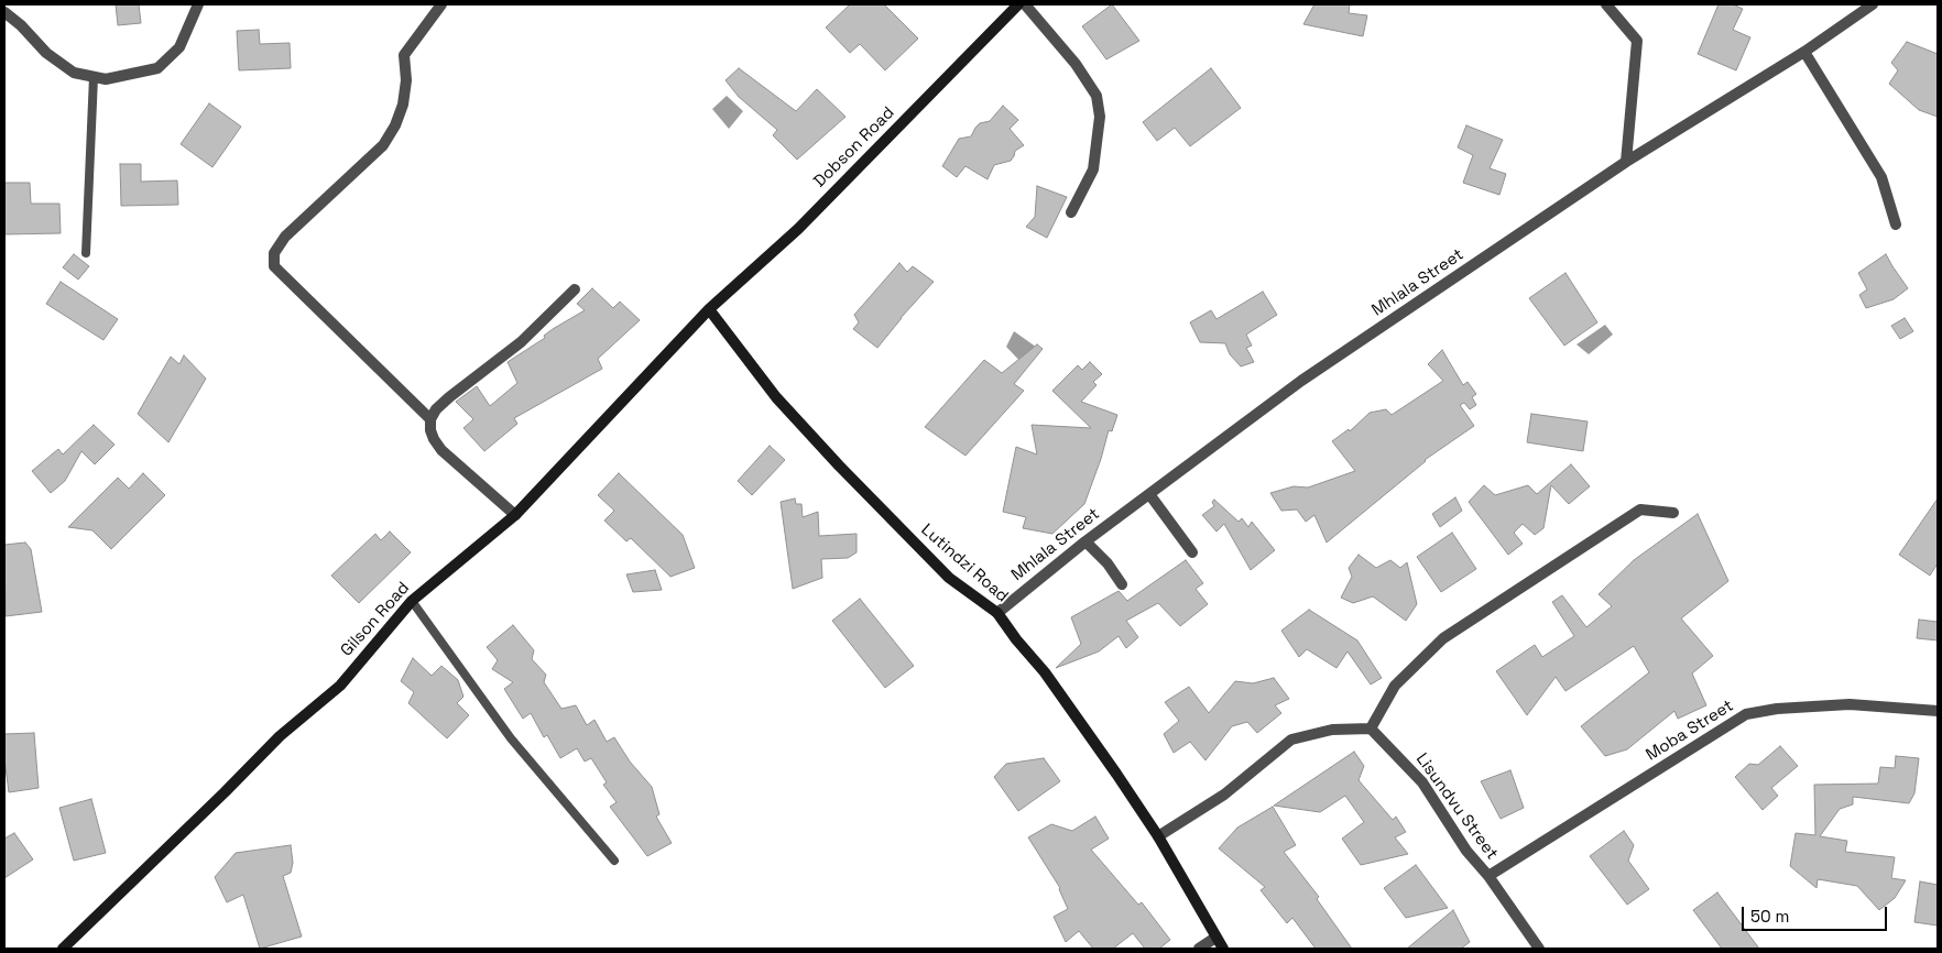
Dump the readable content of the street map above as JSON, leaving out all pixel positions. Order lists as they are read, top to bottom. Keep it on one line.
{"streets":{"street":["Dobson Road","Mhlala Street","Lutindzi Road","Gilson Road","Moba Street","Lisundvu Street"]},"crossings":[["Dobson Road","Lutindzi Road"],["Dobson Road","Gilson Road"],["Mhlala Street","Lutindzi Road"],["Lutindzi Road","Gilson Road"],["Moba Street","Lisundvu Street"]],"scale_bar":"50 m"}
